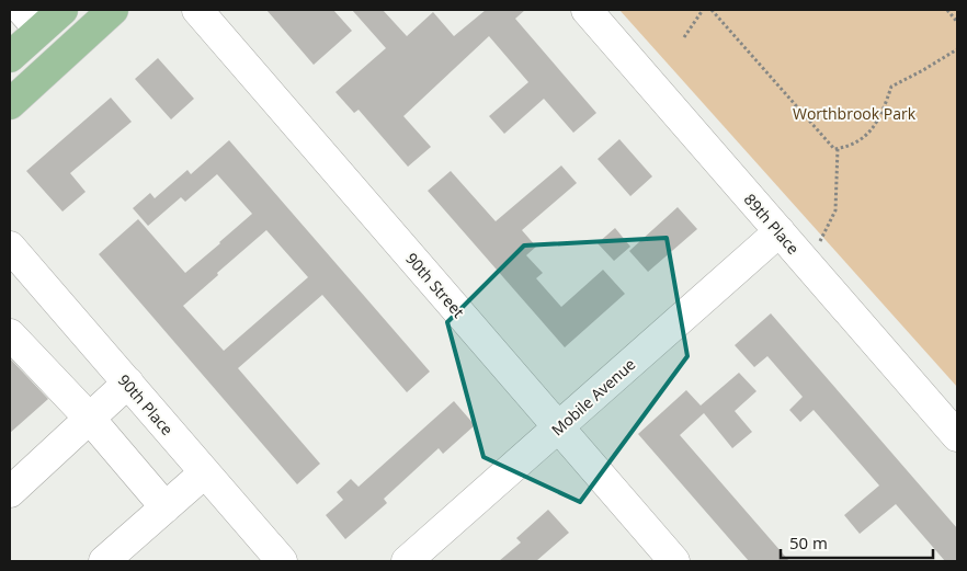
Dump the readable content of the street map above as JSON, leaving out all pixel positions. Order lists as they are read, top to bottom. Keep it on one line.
{"streets":{"street":["89th Place","90th Street","Mobile Avenue","90th Place"]},"crossings":[["89th Place","Mobile Avenue"],["90th Street","Mobile Avenue"]],"parks":["Worthbrook Park"],"scale_bar":"50 m"}
